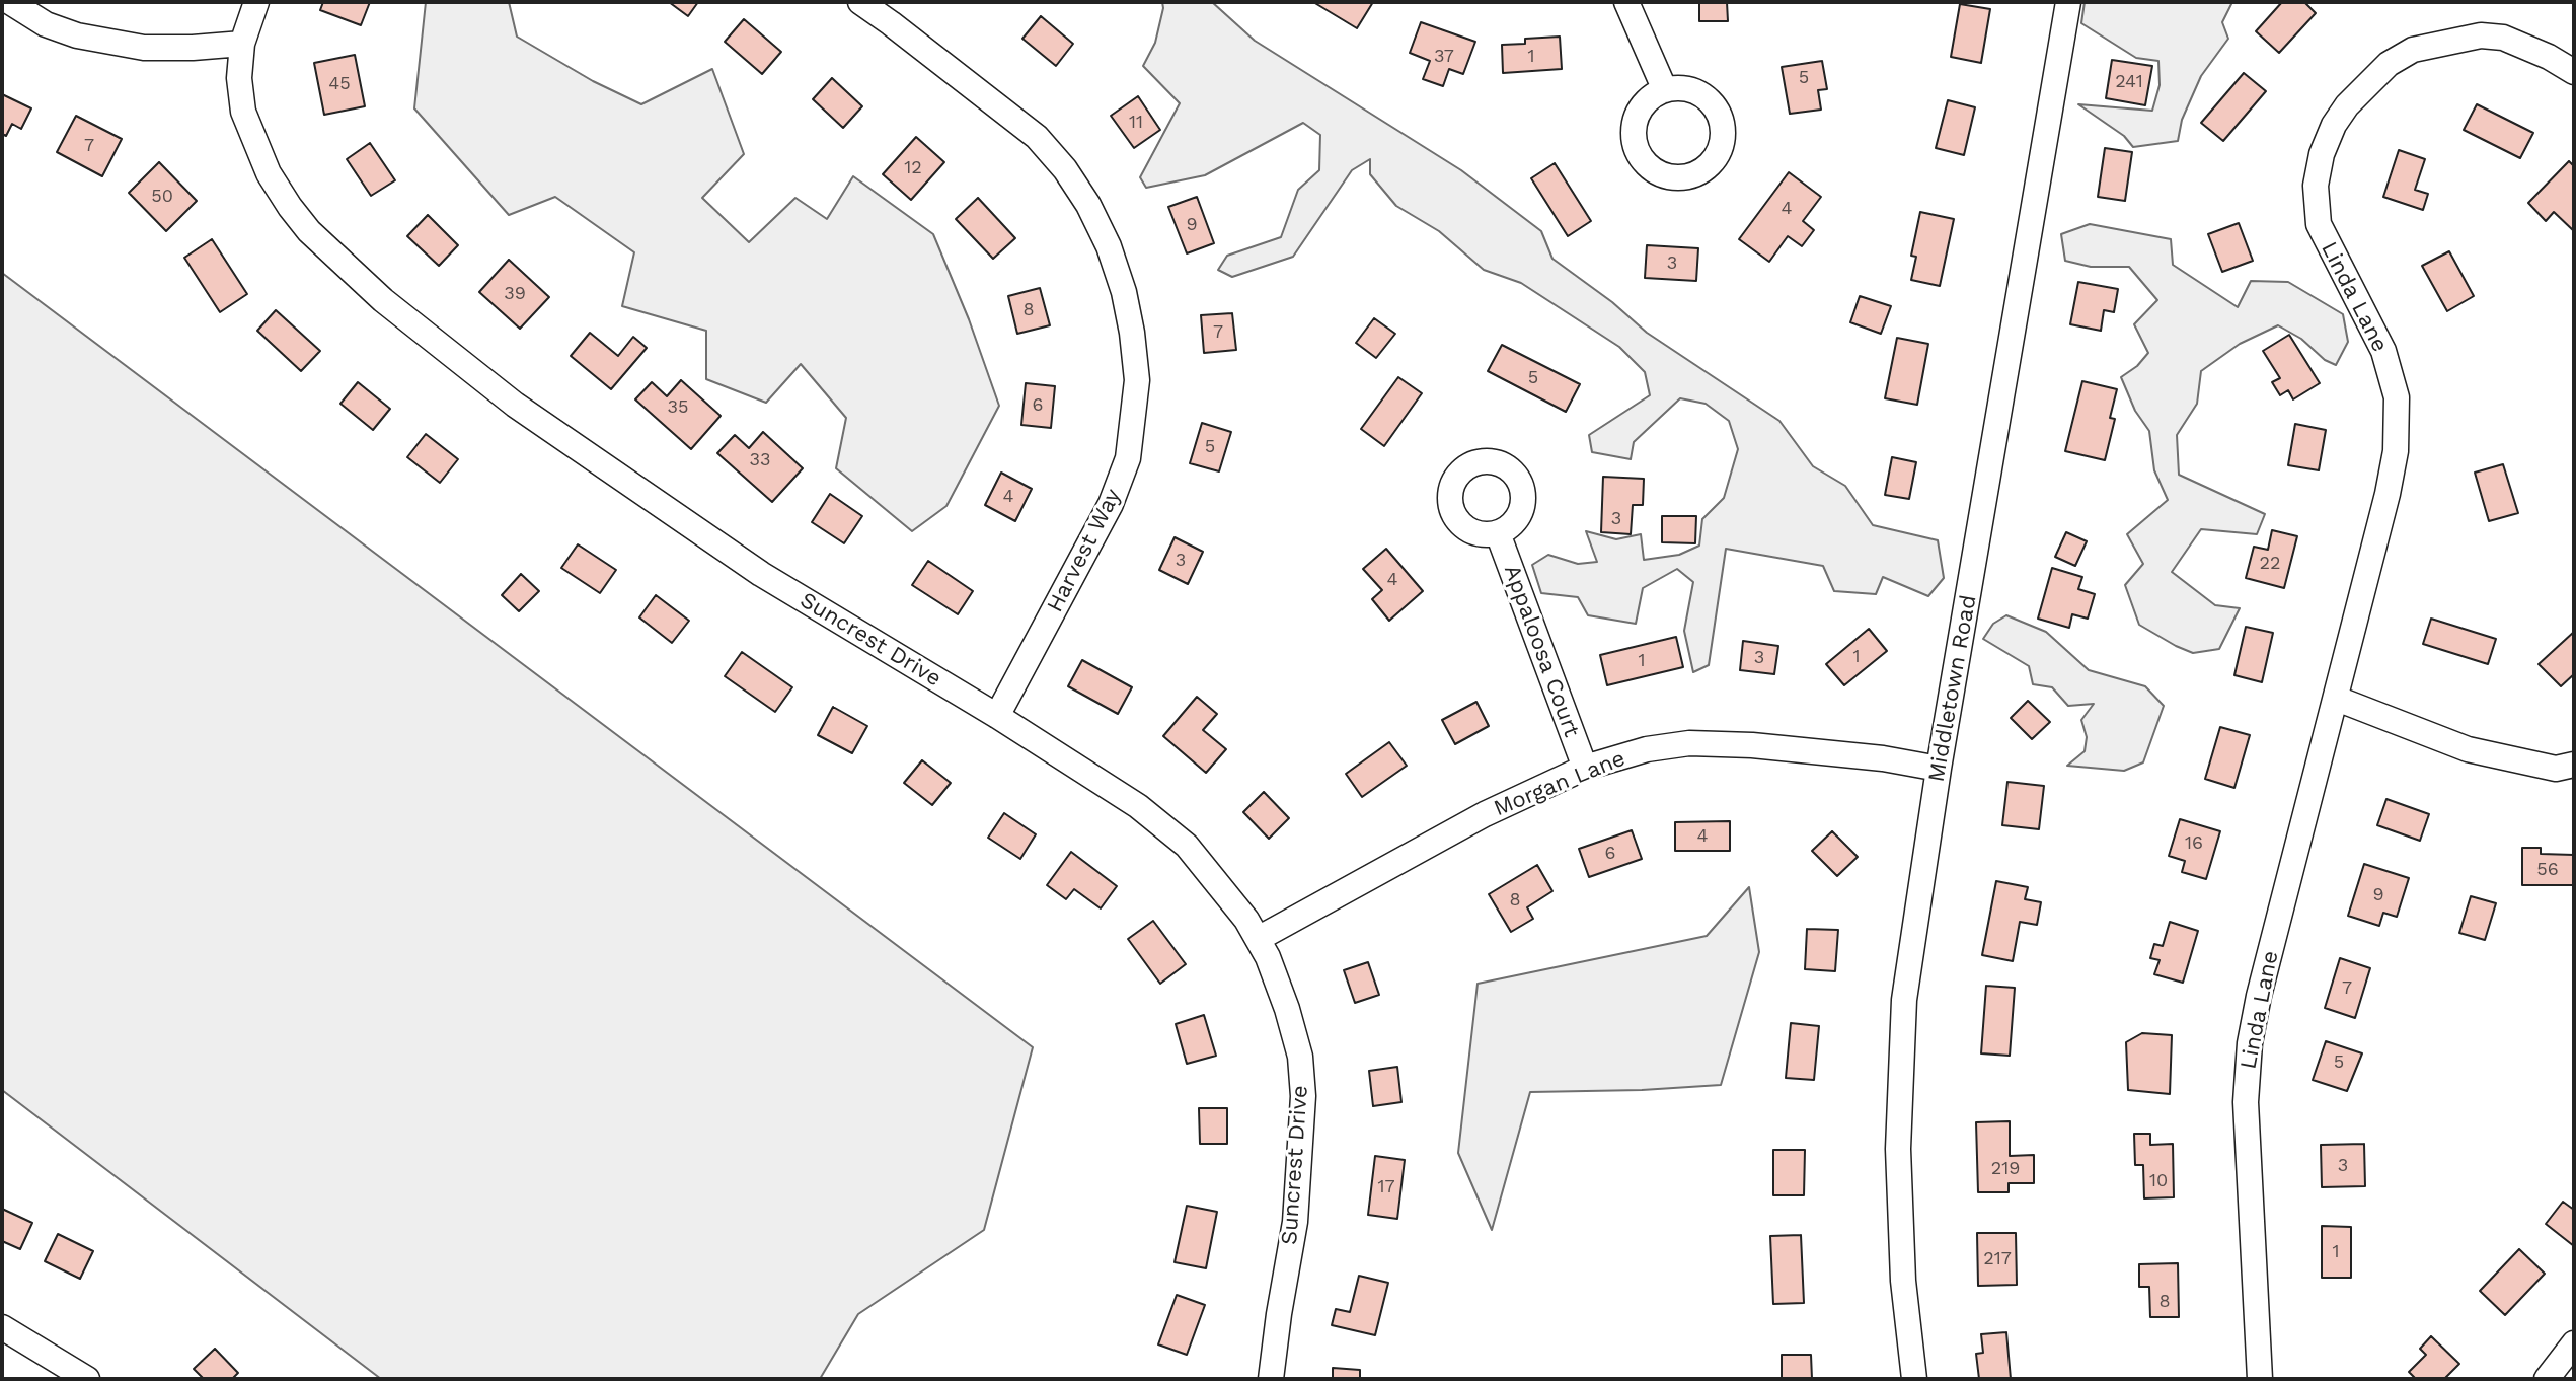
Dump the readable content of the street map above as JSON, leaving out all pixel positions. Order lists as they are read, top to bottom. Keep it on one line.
{"streets":{"street":["Linda Lane","Harvest Way","Suncrest Drive","Appaloosa Court","Middletown Road","Morgan Lane"]},"crossings":[["Harvest Way","Suncrest Drive"],["Suncrest Drive","Morgan Lane"],["Appaloosa Court","Morgan Lane"],["Middletown Road","Morgan Lane"]],"house_numbers":["37","1","5","241","45","11","7","12","50","4","9","3","39","8","7","5","6","35","5","33","4","3","3","22","4","1","3","1","4","16","6","56","9","8","7","5","3","219","10","17","1","217","8"]}
